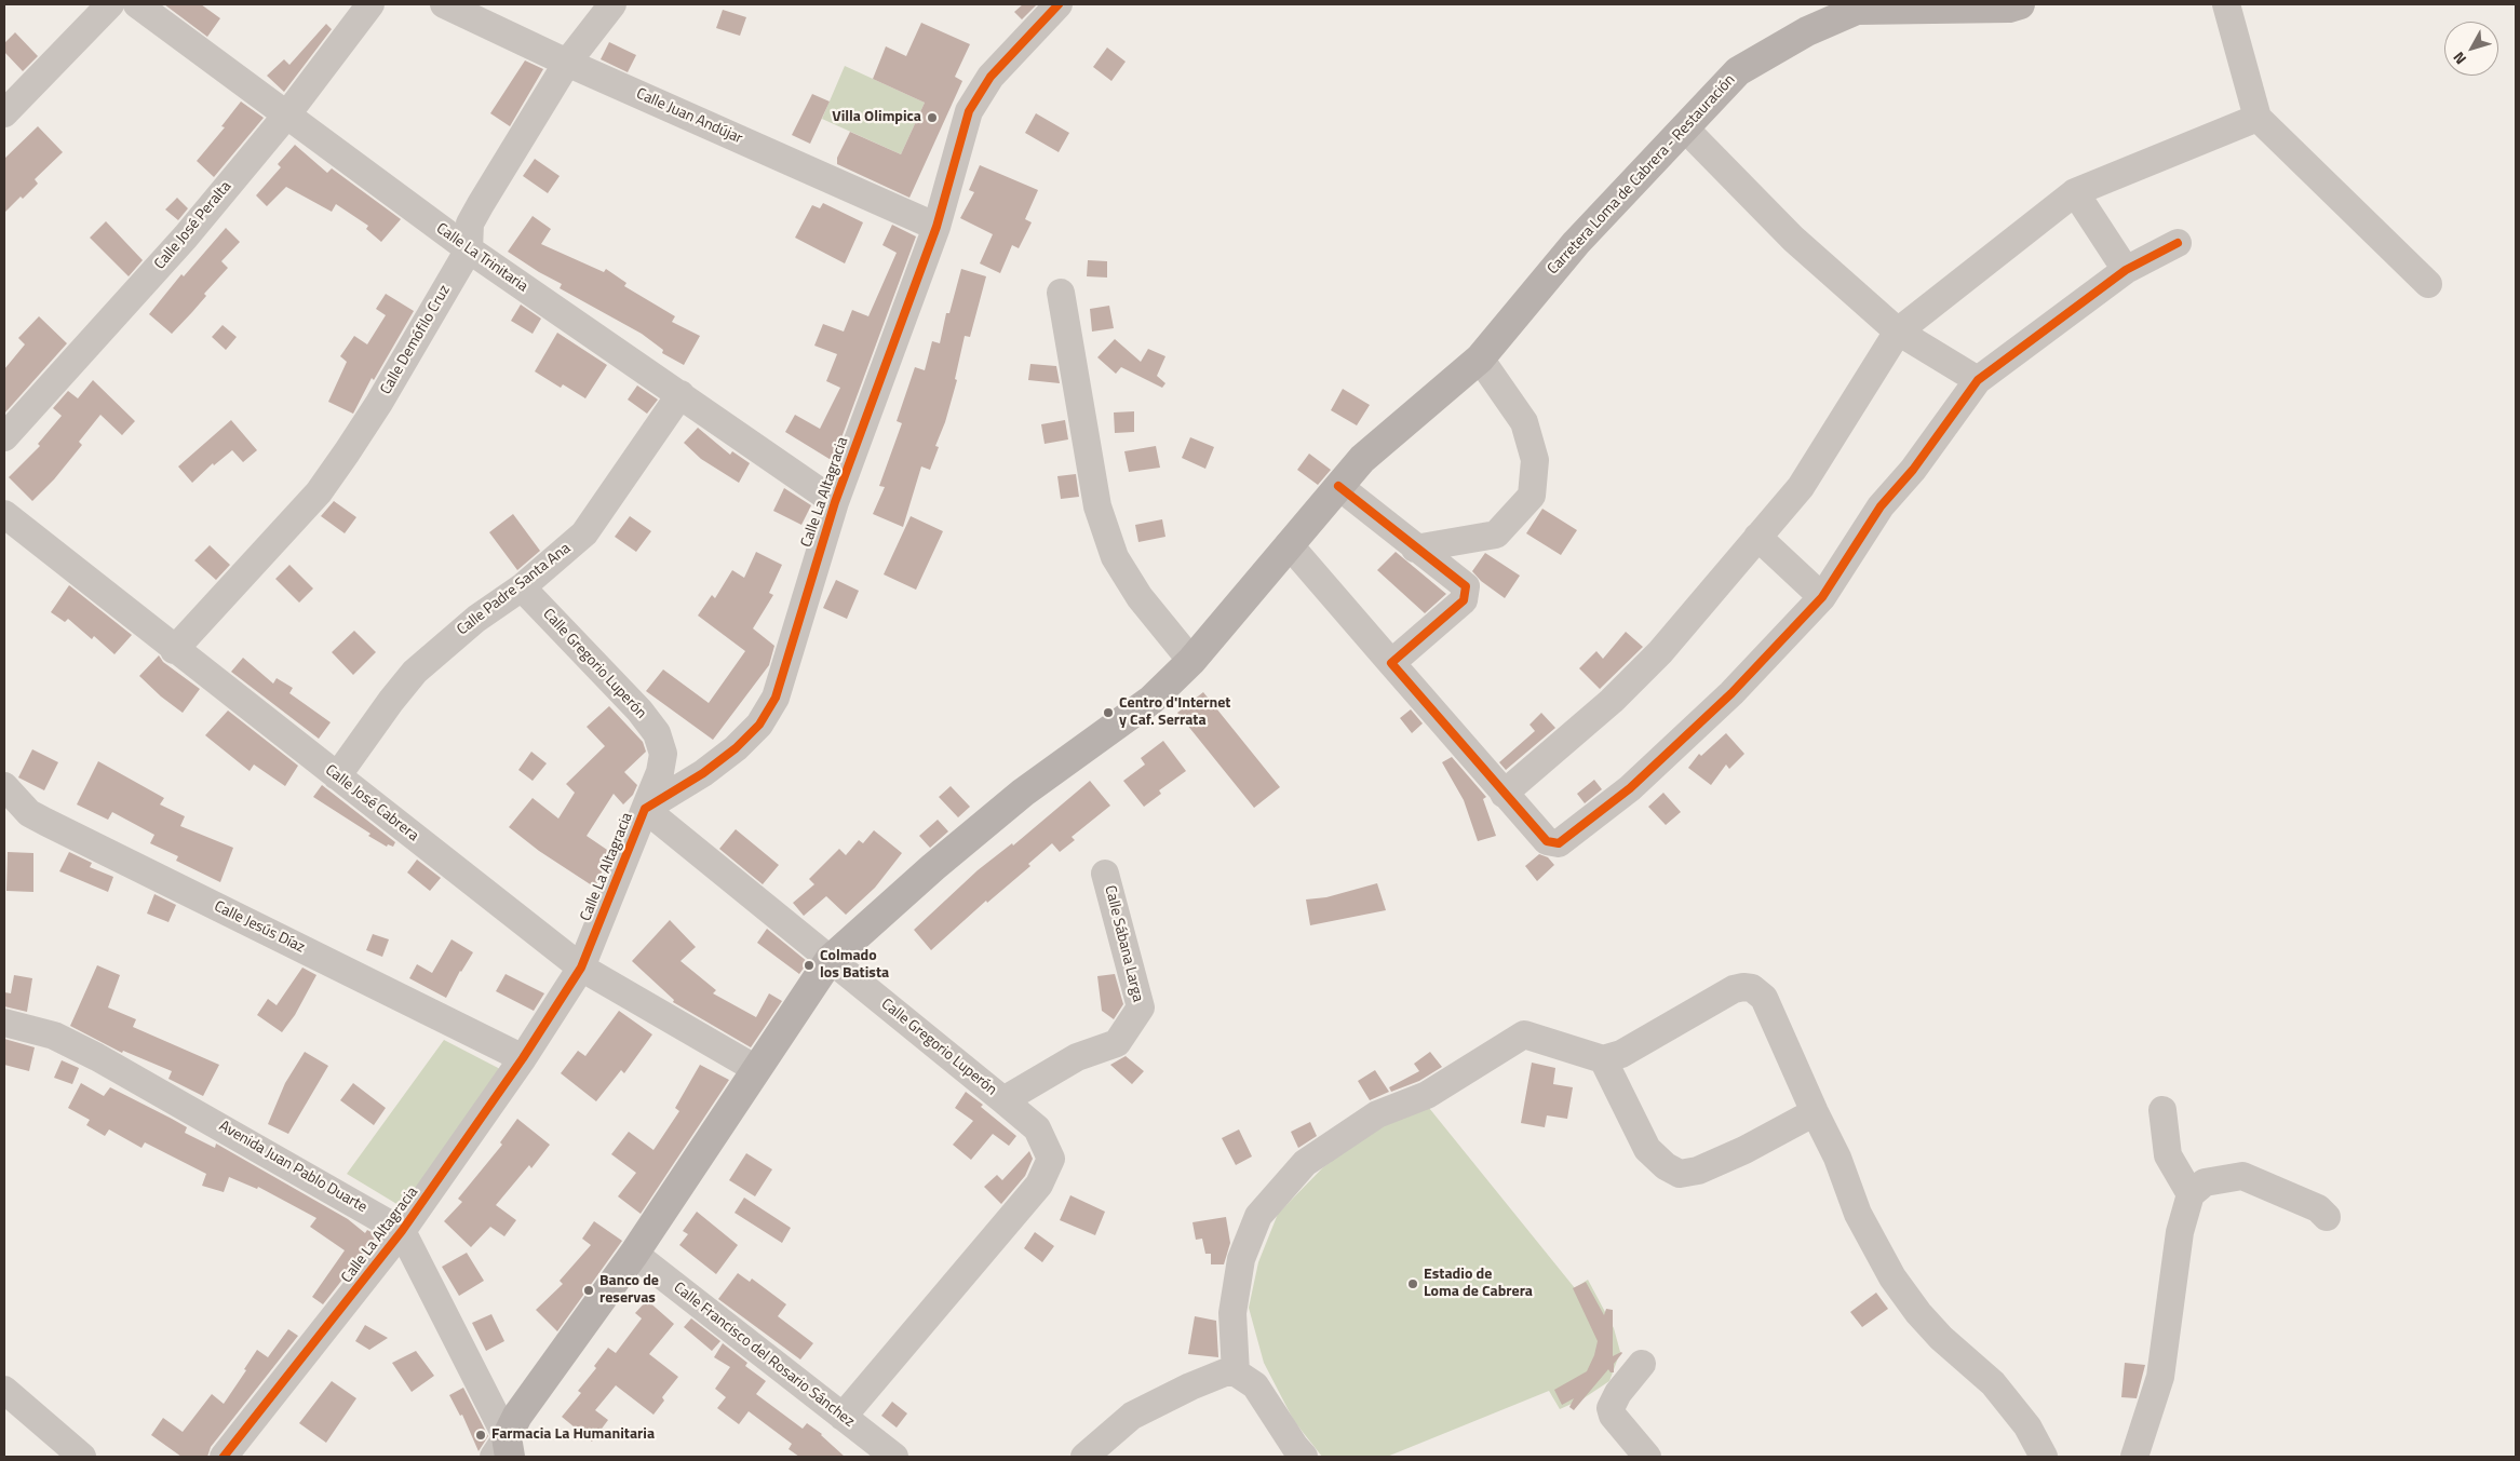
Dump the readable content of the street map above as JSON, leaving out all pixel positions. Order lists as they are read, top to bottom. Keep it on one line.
{"streets":{"main road":["Carretera Loma de Cabrera - Restauración"],"street":["Calle Juan Andújar","Calle José Peralta","Calle La Trinitaria","Calle Demófilo Cruz","Calle La Altagracia","Calle Padre Santa Ana","Calle Gregorio Luperón","Calle José Cabrera","Calle Jesús Díaz","Calle Sábana Larga","Avenida Juan Pablo Duarte","Calle Francisco del Rosario Sánchez"]},"crossings":[["Calle Juan Andújar","Calle Demófilo Cruz"],["Calle Juan Andújar","Calle La Altagracia"],["Carretera Loma de Cabrera - Restauración","Calle Gregorio Luperón"],["Carretera Loma de Cabrera - Restauración","Calle José Cabrera"],["Carretera Loma de Cabrera - Restauración","Calle Francisco del Rosario Sánchez"],["Calle José Peralta","Calle La Trinitaria"],["Calle La Trinitaria","Calle Demófilo Cruz"],["Calle La Trinitaria","Calle La Altagracia"],["Calle La Trinitaria","Calle Padre Santa Ana"],["Calle Demófilo Cruz","Calle José Cabrera"],["Calle La Altagracia","Calle Gregorio Luperón"],["Calle La Altagracia","Calle José Cabrera"],["Calle La Altagracia","Calle Jesús Díaz"],["Calle La Altagracia","Avenida Juan Pablo Duarte"],["Calle Padre Santa Ana","Calle Gregorio Luperón"],["Calle Padre Santa Ana","Calle José Cabrera"],["Calle Gregorio Luperón","Calle Sábana Larga"],["Calle Gregorio Luperón","Calle Francisco del Rosario Sánchez"]],"places":["Villa Olimpica","Centro d'Internet y Caf. Serrata","Colmado los Batista","Estadio de Loma de Cabrera","Banco de reservas","Farmacia La Humanitaria"],"north":"bottom left"}
